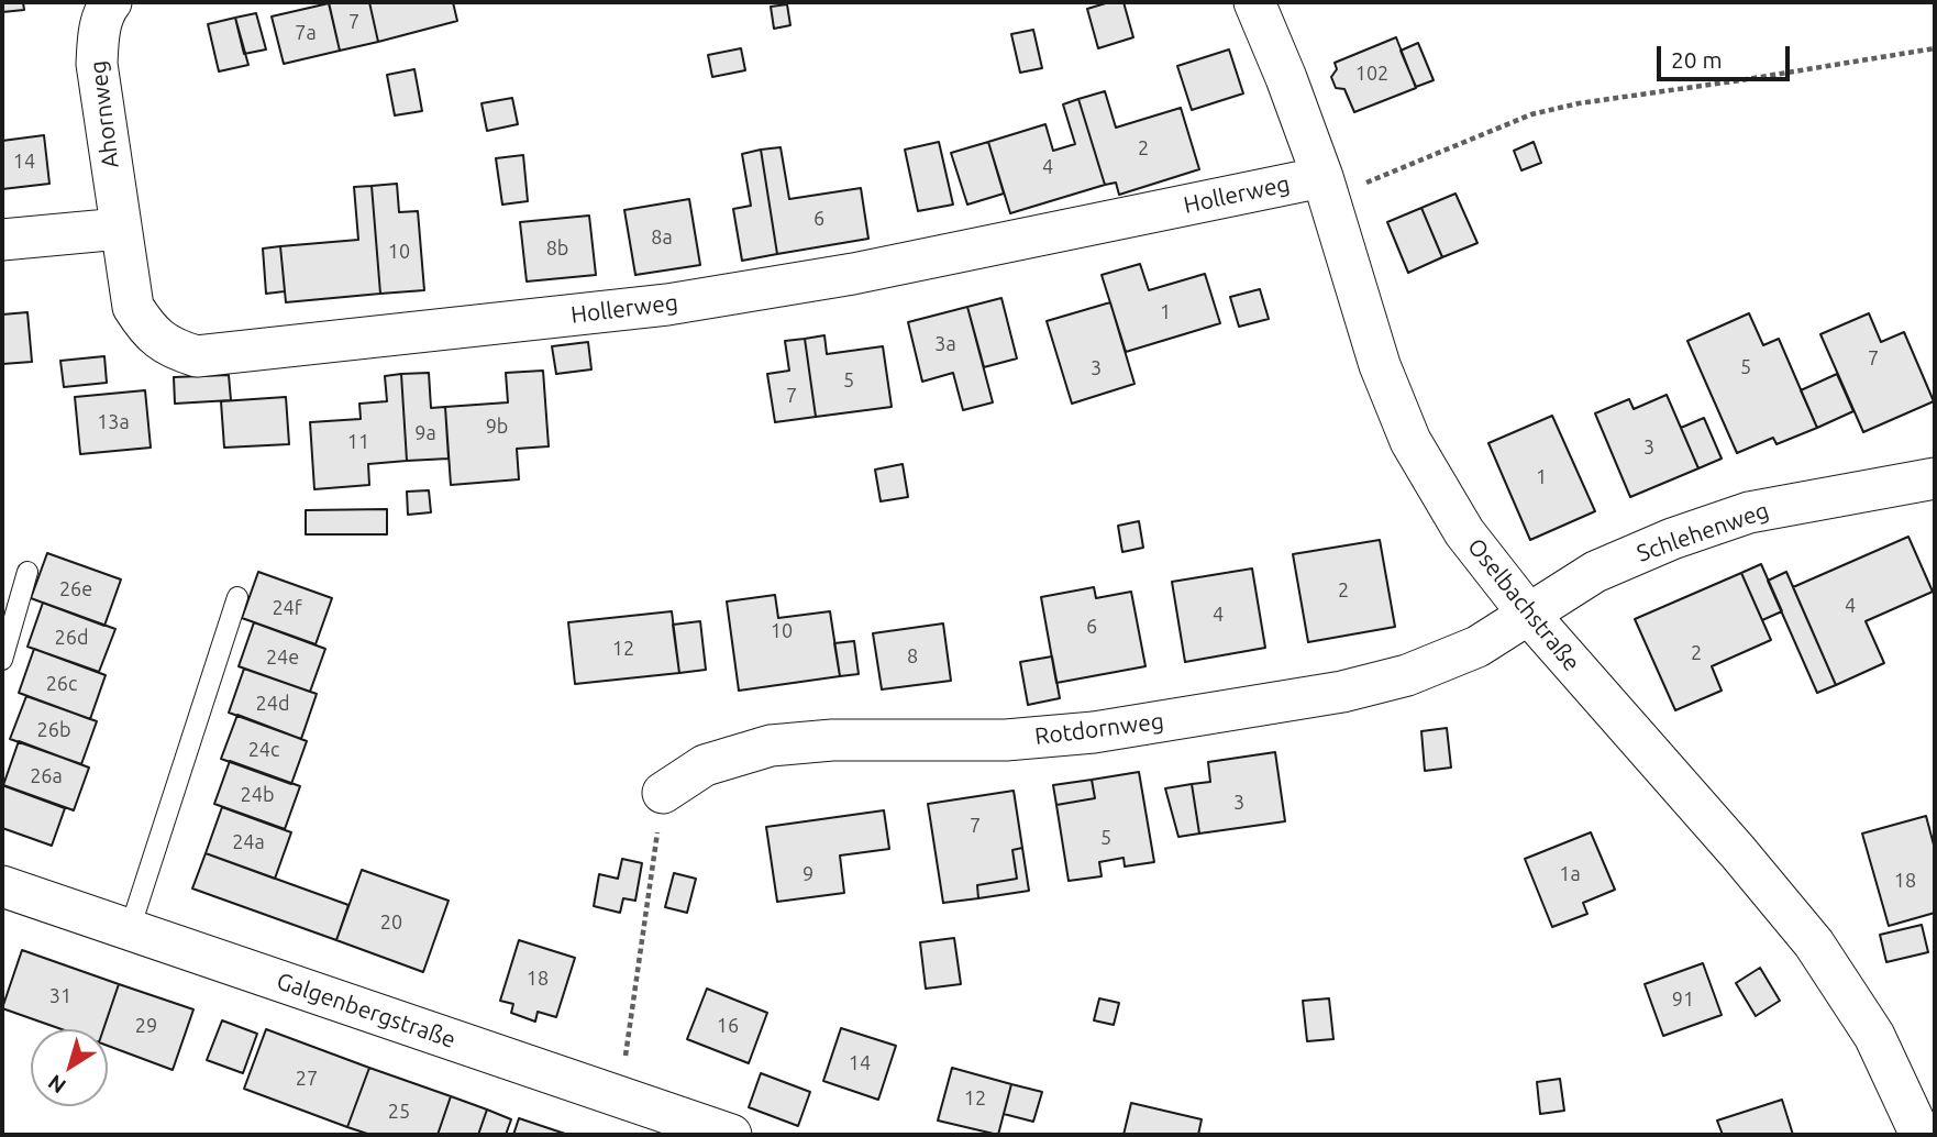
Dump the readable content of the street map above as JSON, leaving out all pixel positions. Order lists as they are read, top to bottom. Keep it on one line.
{"streets":{"street":["Ahornweg","Hollerweg","Schlehenweg","Oselbachstraße","Rotdornweg","Galgenbergstraße"]},"crossings":[["Ahornweg","Hollerweg"],["Hollerweg","Oselbachstraße"],["Schlehenweg","Oselbachstraße"],["Schlehenweg","Rotdornweg"],["Oselbachstraße","Rotdornweg"]],"house_numbers":["7","7a","102","2","14","4","6","8a","8b","10","1","3a","7","5","3","5","7","13a","9b","9a","11","3","1","26e","2","4","24f","4","6","10","26d","12","2","8","24e","26c","24d","26b","24c","26a","24b","3","7","5","24a","9","1a","18","20","18","31","91","29","16","14","27","12","25"],"scale_bar":"20 m","north":"bottom left"}
